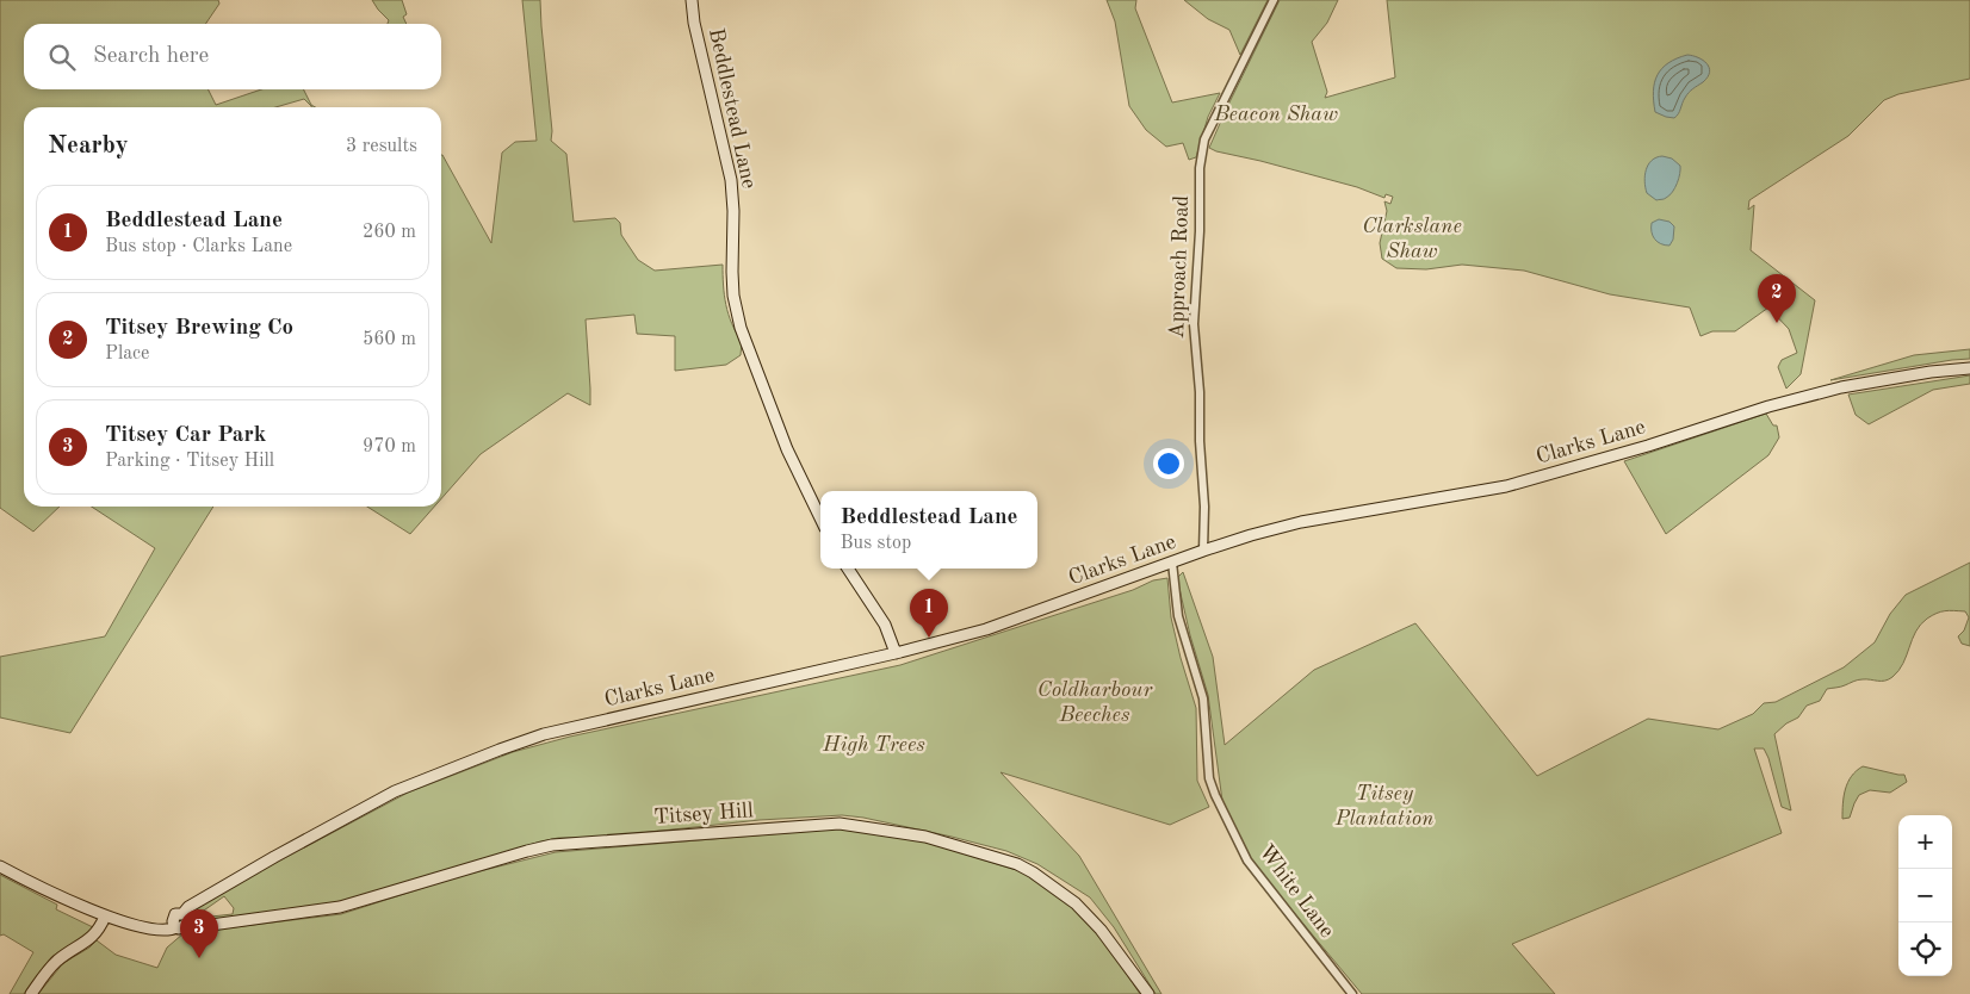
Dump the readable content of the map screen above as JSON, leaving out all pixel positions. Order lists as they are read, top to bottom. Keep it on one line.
{"streets":{"main road":["Beddlestead Lane","Clarks Lane","Titsey Hill"],"street":["Approach Road","White Lane"]},"crossings":[["Approach Road","Clarks Lane"],["Clarks Lane","Titsey Hill"],["Clarks Lane","White Lane"]],"parks":["Beacon Shaw","Clarkslane Shaw","Coldharbour Beeches","High Trees","Titsey Plantation"],"page":{"search":"Search here","heading":["Nearby","3 results"],"list":[{"mark":"1","name":"Beddlestead Lane","note":"Bus stop · Clarks Lane","value":"260 m"},{"mark":"2","name":"Titsey Brewing Co","note":"Place","value":"560 m"},{"mark":"3","name":"Titsey Car Park","note":"Parking · Titsey Hill","value":"970 m"}],"pins":["2","1","3"],"popup":["Beddlestead Lane","Bus stop"],"map_buttons":["+","−"]}}
